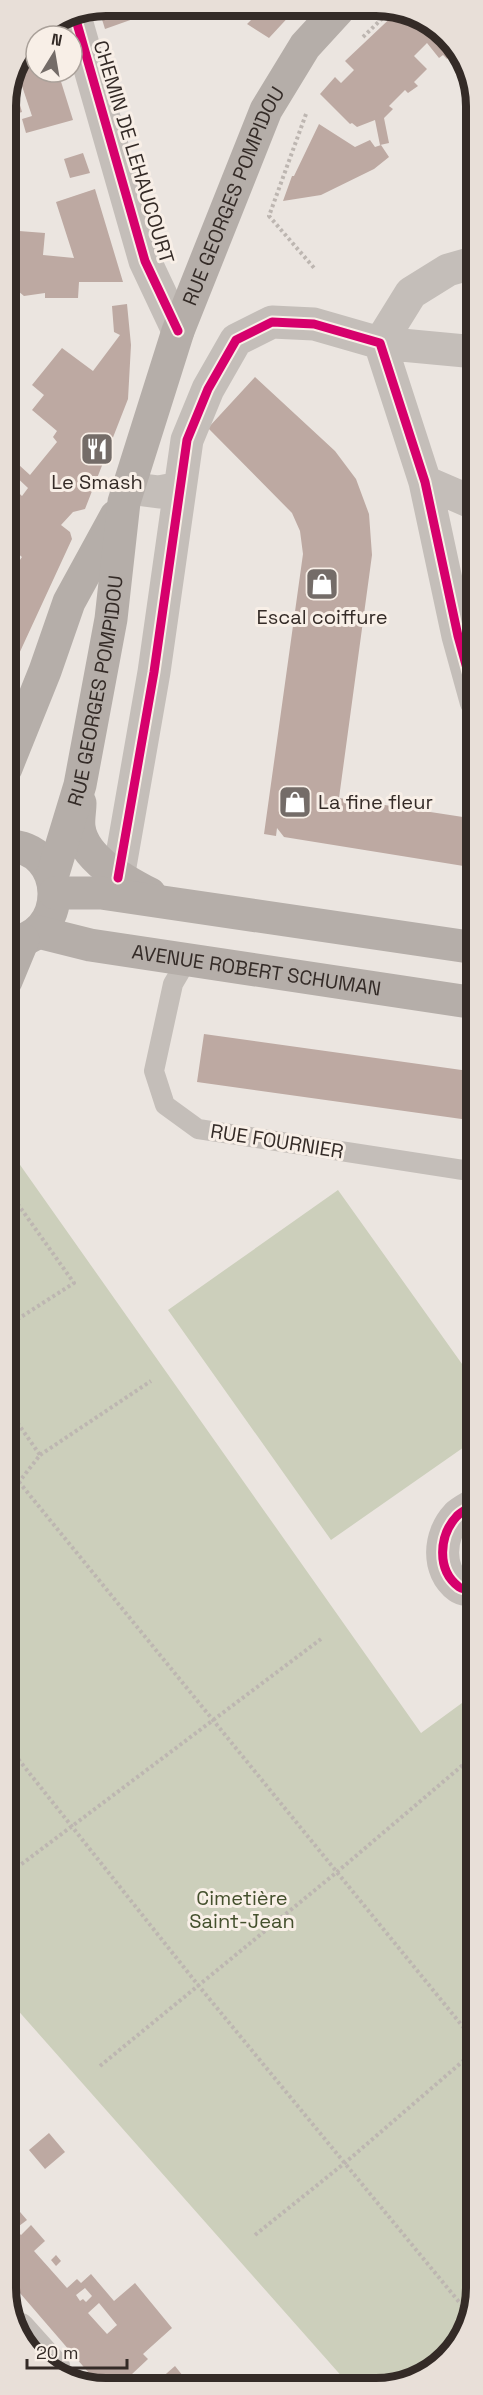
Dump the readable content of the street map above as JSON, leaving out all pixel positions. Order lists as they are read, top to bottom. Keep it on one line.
{"streets":{"main road":["RUE GEORGES POMPIDOU","AVENUE ROBERT SCHUMAN"],"street":["CHEMIN DE LEHAUCOURT"],"lane":["RUE FOURNIER"]},"crossings":[["CHEMIN DE LEHAUCOURT","RUE GEORGES POMPIDOU"],["RUE GEORGES POMPIDOU","AVENUE ROBERT SCHUMAN"],["AVENUE ROBERT SCHUMAN","RUE FOURNIER"]],"parks":["Cimetière Saint-Jean"],"places":{"restaurant":["Le Smash"],"shop":["Escal coiffure","La fine fleur"]},"scale_bar":"20 m","north":"top"}
